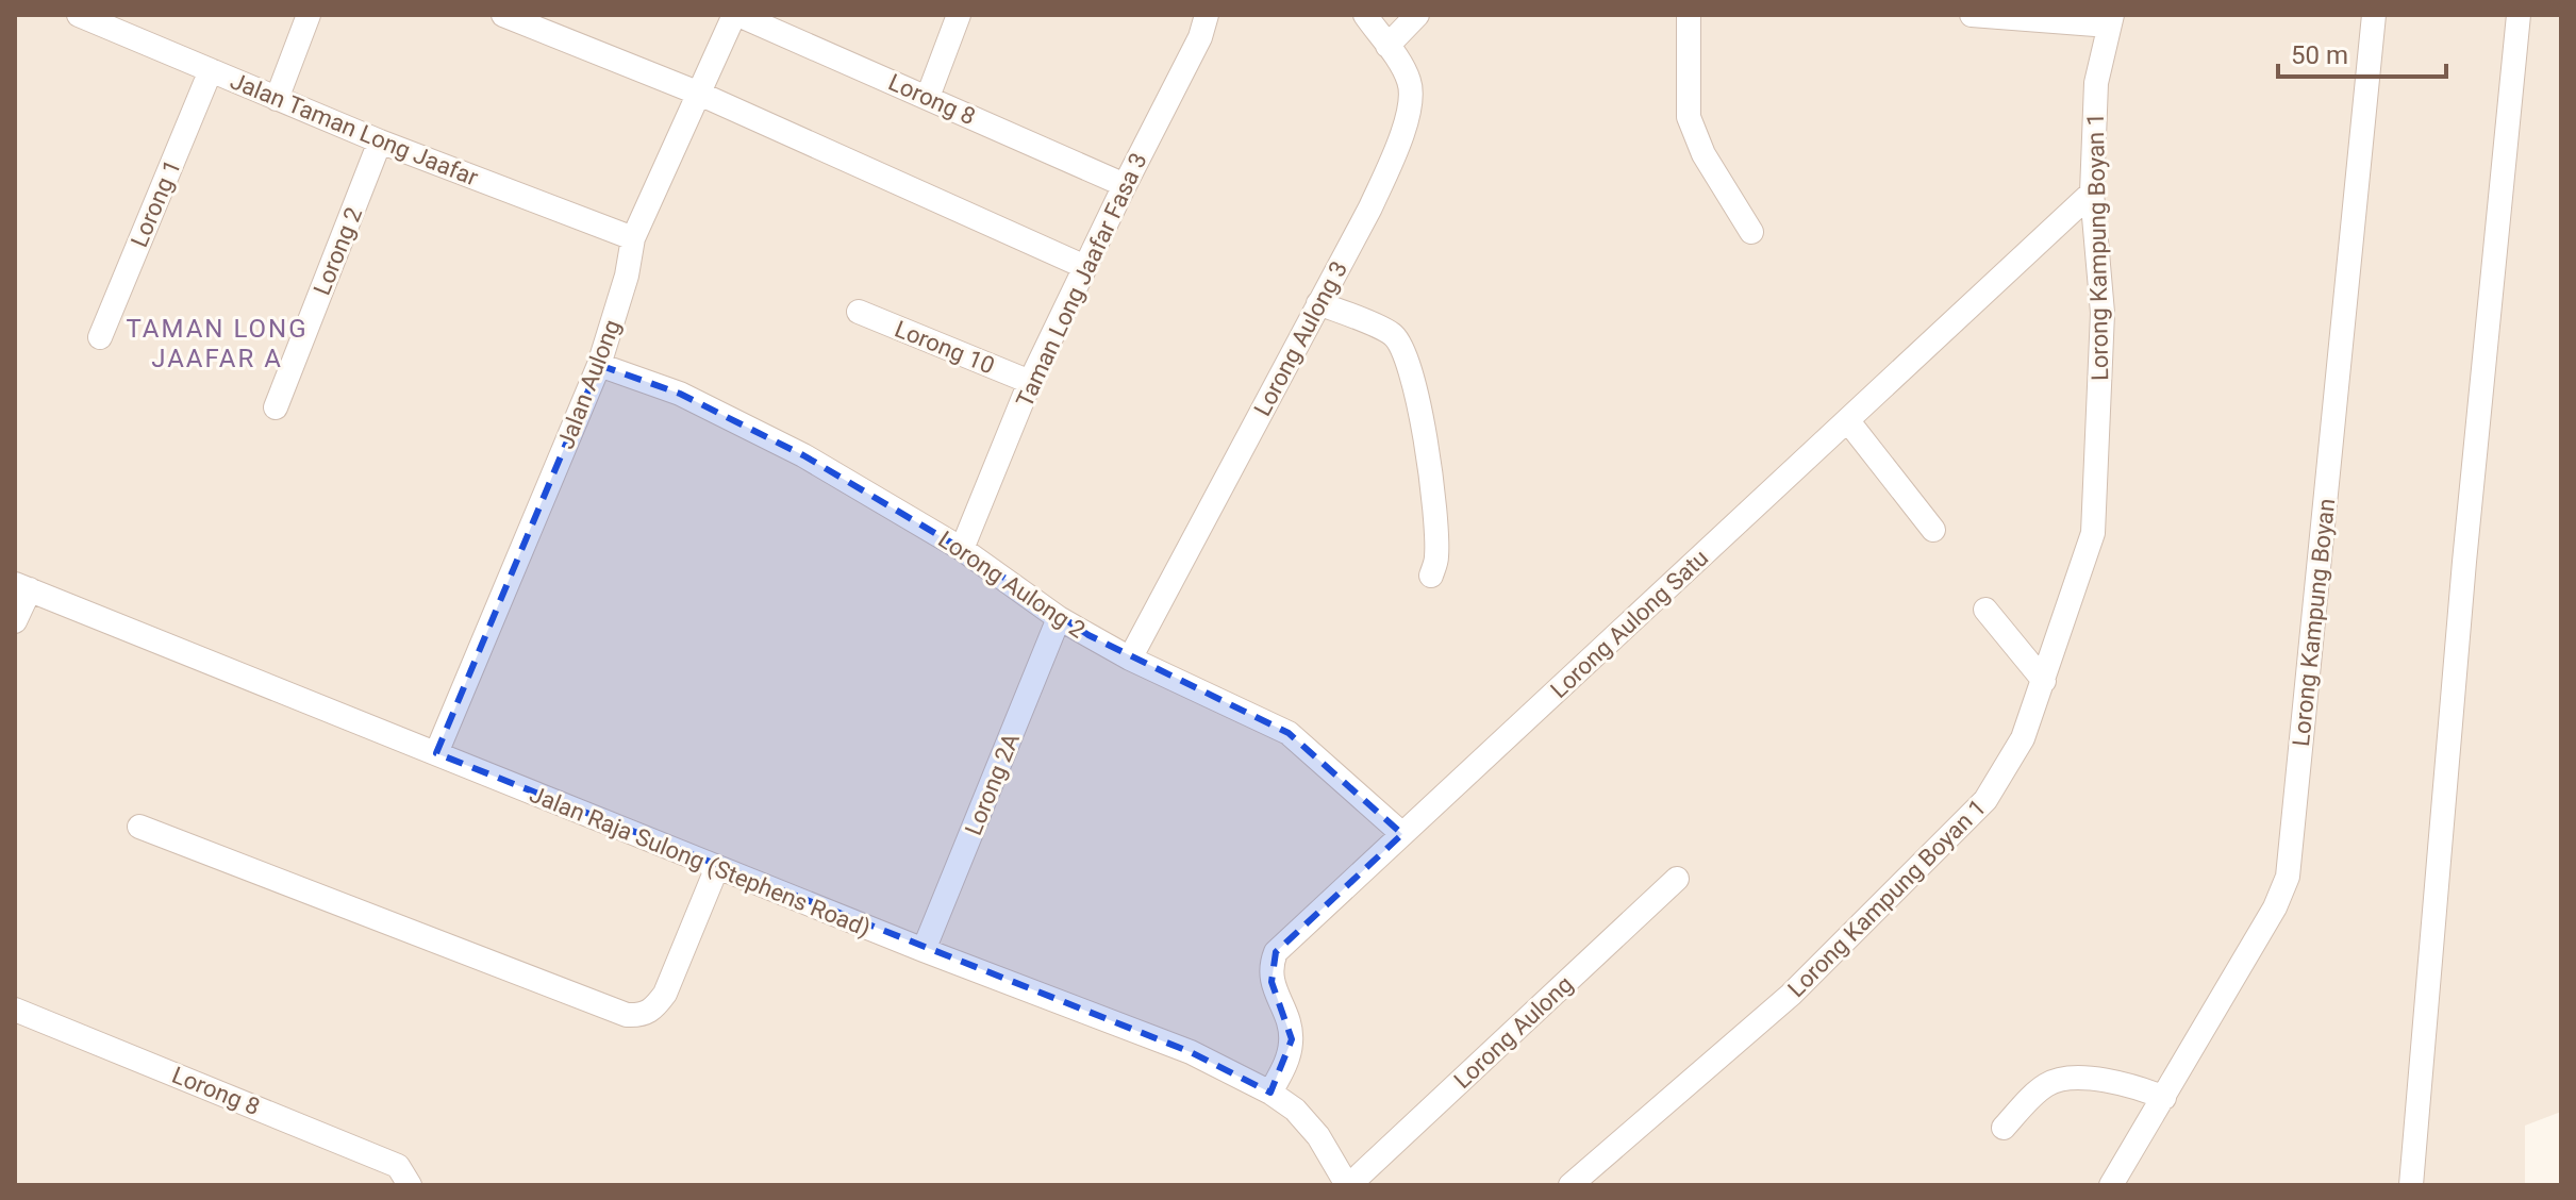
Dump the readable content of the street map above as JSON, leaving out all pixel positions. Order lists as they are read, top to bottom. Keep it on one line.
{"streets":{"street":["Lorong 8","Jalan Taman Long Jaafar","Lorong 1","Lorong Kampung Boyan 1","Lorong 2","Taman Long Jaafar Fasa 3","Lorong Aulong 3","Lorong 10","Jalan Aulong","Lorong Aulong 2","Lorong Kampung Boyan","Lorong Aulong Satu","Lorong 2A","Jalan Raja Sulong (Stephens Road)","Lorong Aulong"]},"crossings":[["Lorong 8","Taman Long Jaafar Fasa 3"],["Lorong 8","Jalan Aulong"],["Jalan Taman Long Jaafar","Lorong 1"],["Jalan Taman Long Jaafar","Lorong 2"],["Jalan Taman Long Jaafar","Jalan Aulong"],["Lorong Kampung Boyan 1","Lorong Aulong Satu"],["Taman Long Jaafar Fasa 3","Lorong 10"],["Taman Long Jaafar Fasa 3","Lorong Aulong 2"],["Lorong Aulong 3","Lorong Aulong 2"],["Jalan Aulong","Lorong Aulong 2"],["Jalan Aulong","Jalan Raja Sulong (Stephens Road)"],["Lorong Aulong 2","Lorong Aulong Satu"],["Lorong Aulong 2","Lorong 2A"],["Lorong Aulong Satu","Jalan Raja Sulong (Stephens Road)"],["Lorong 2A","Jalan Raja Sulong (Stephens Road)"],["Jalan Raja Sulong (Stephens Road)","Lorong Aulong"]],"districts":["TAMAN LONG JAAFAR A"],"scale_bar":"50 m"}
